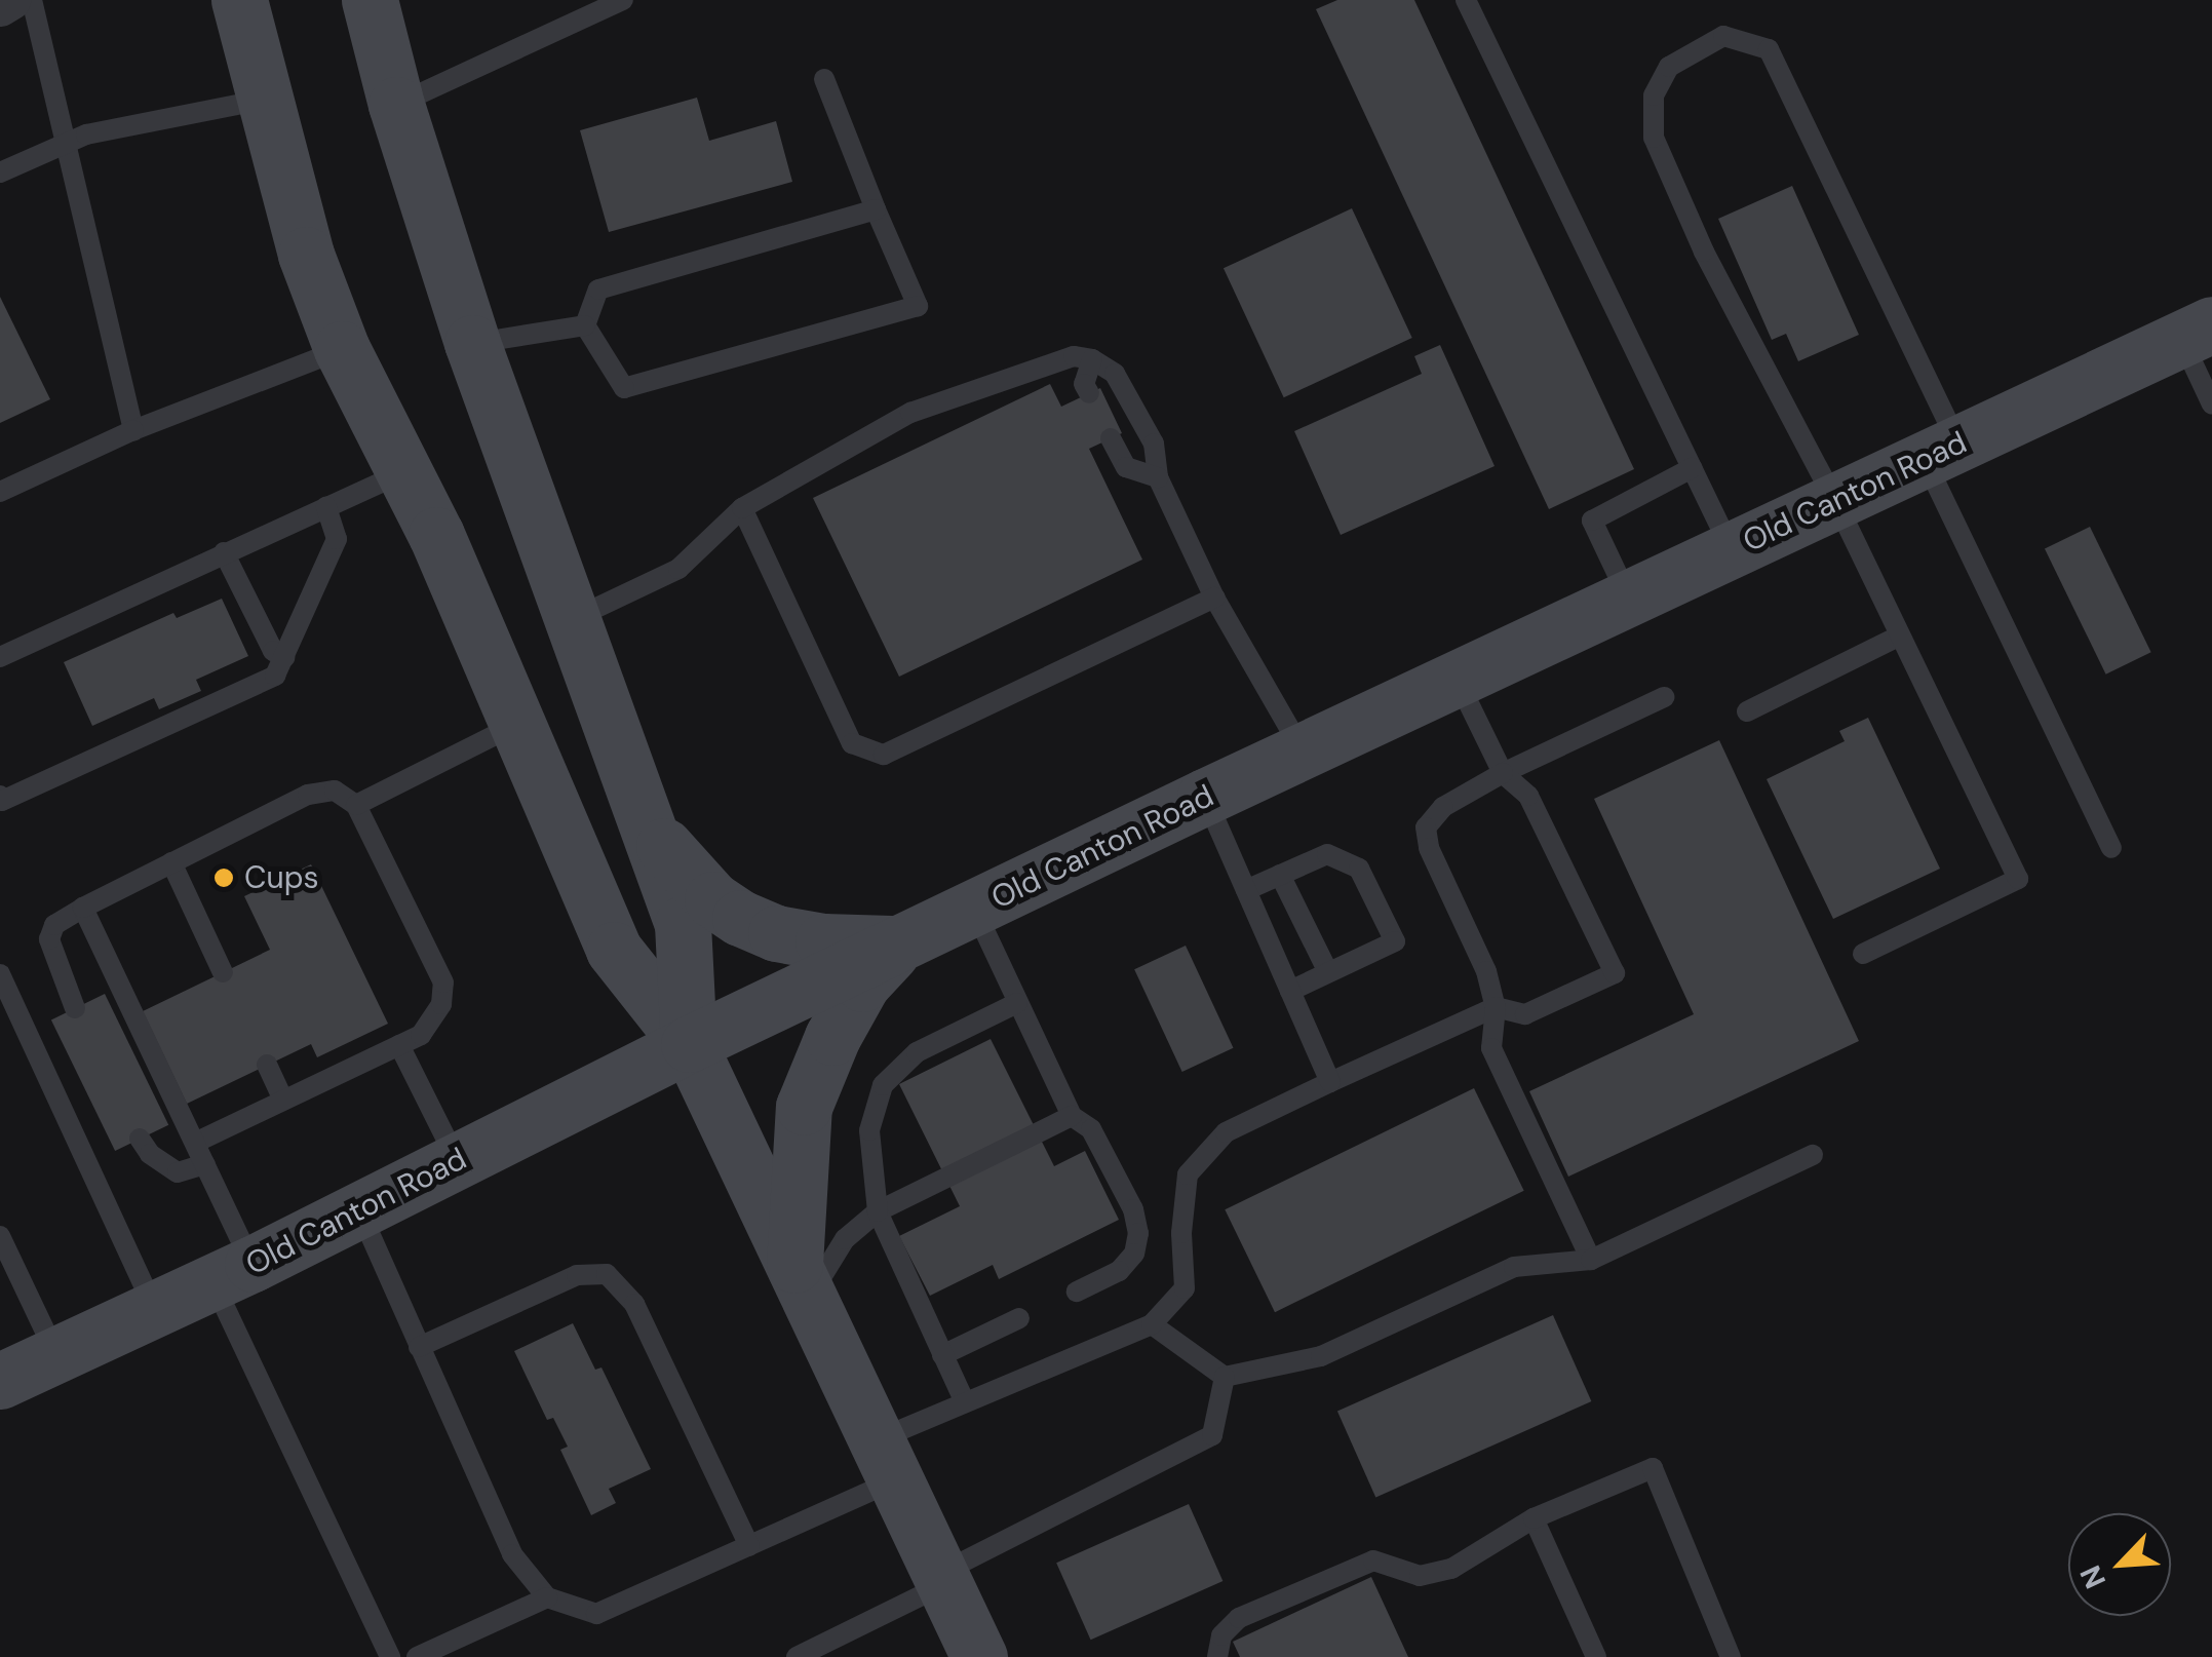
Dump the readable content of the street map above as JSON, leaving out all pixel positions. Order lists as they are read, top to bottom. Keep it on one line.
{"streets":{"main road":["Old Canton Road"]},"places":["Cups"],"north":"bottom left"}
